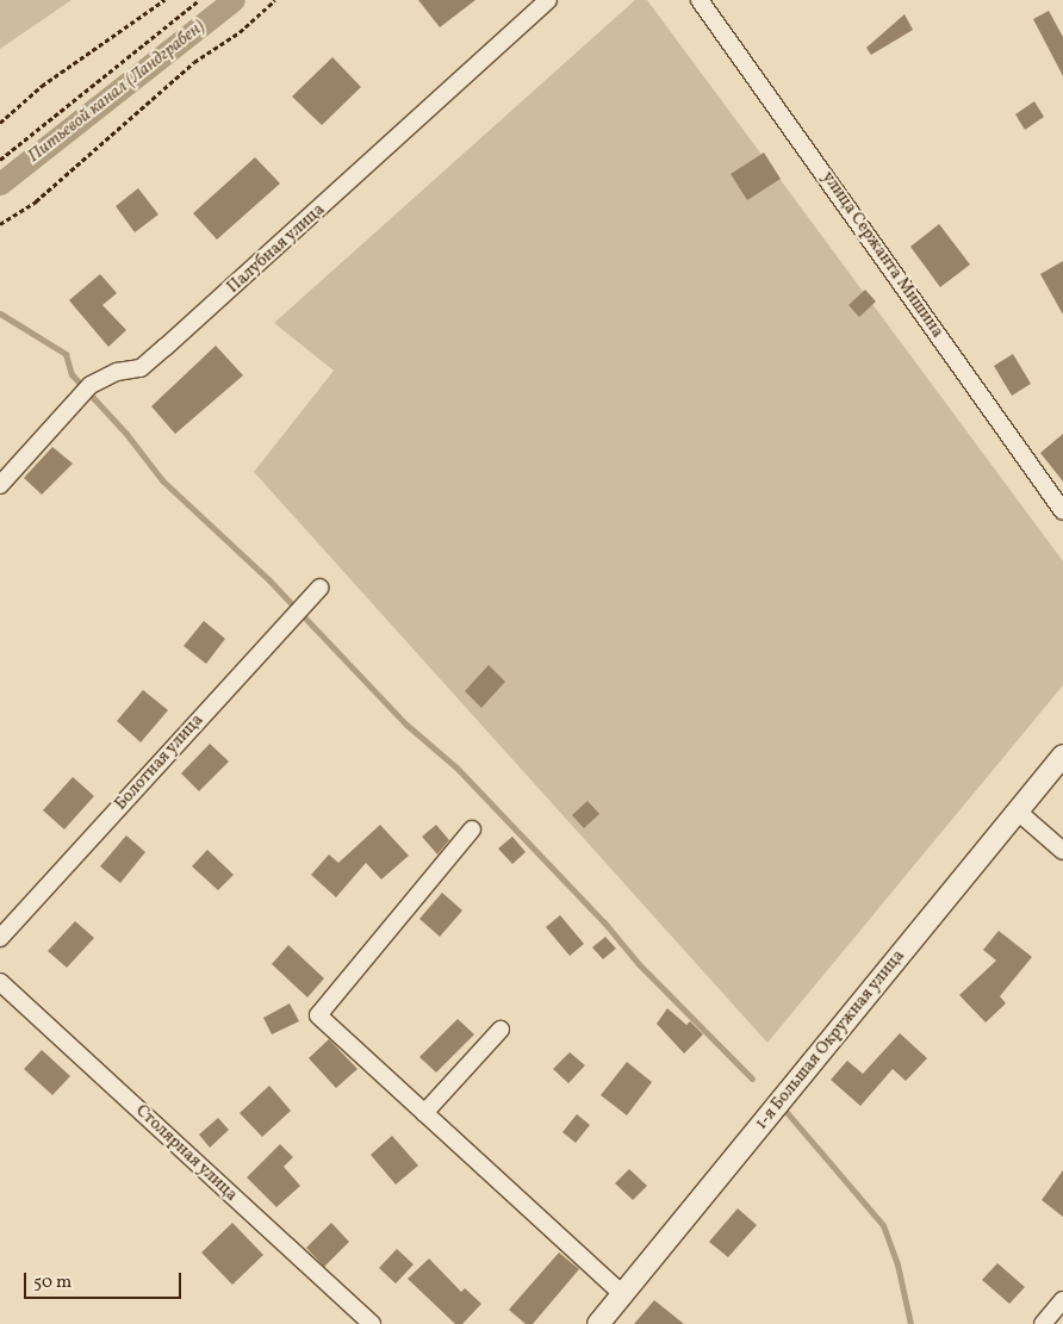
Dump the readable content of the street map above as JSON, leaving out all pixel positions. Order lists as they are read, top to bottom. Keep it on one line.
{"streets":{"street":["Палубная улица","улица Сержанта Мишина","Болотная улица","1-я Большая Окружная улица","Столярная улица"]},"water":["Питьевой канал (Ландграбен)"],"scale_bar":"50 m"}
